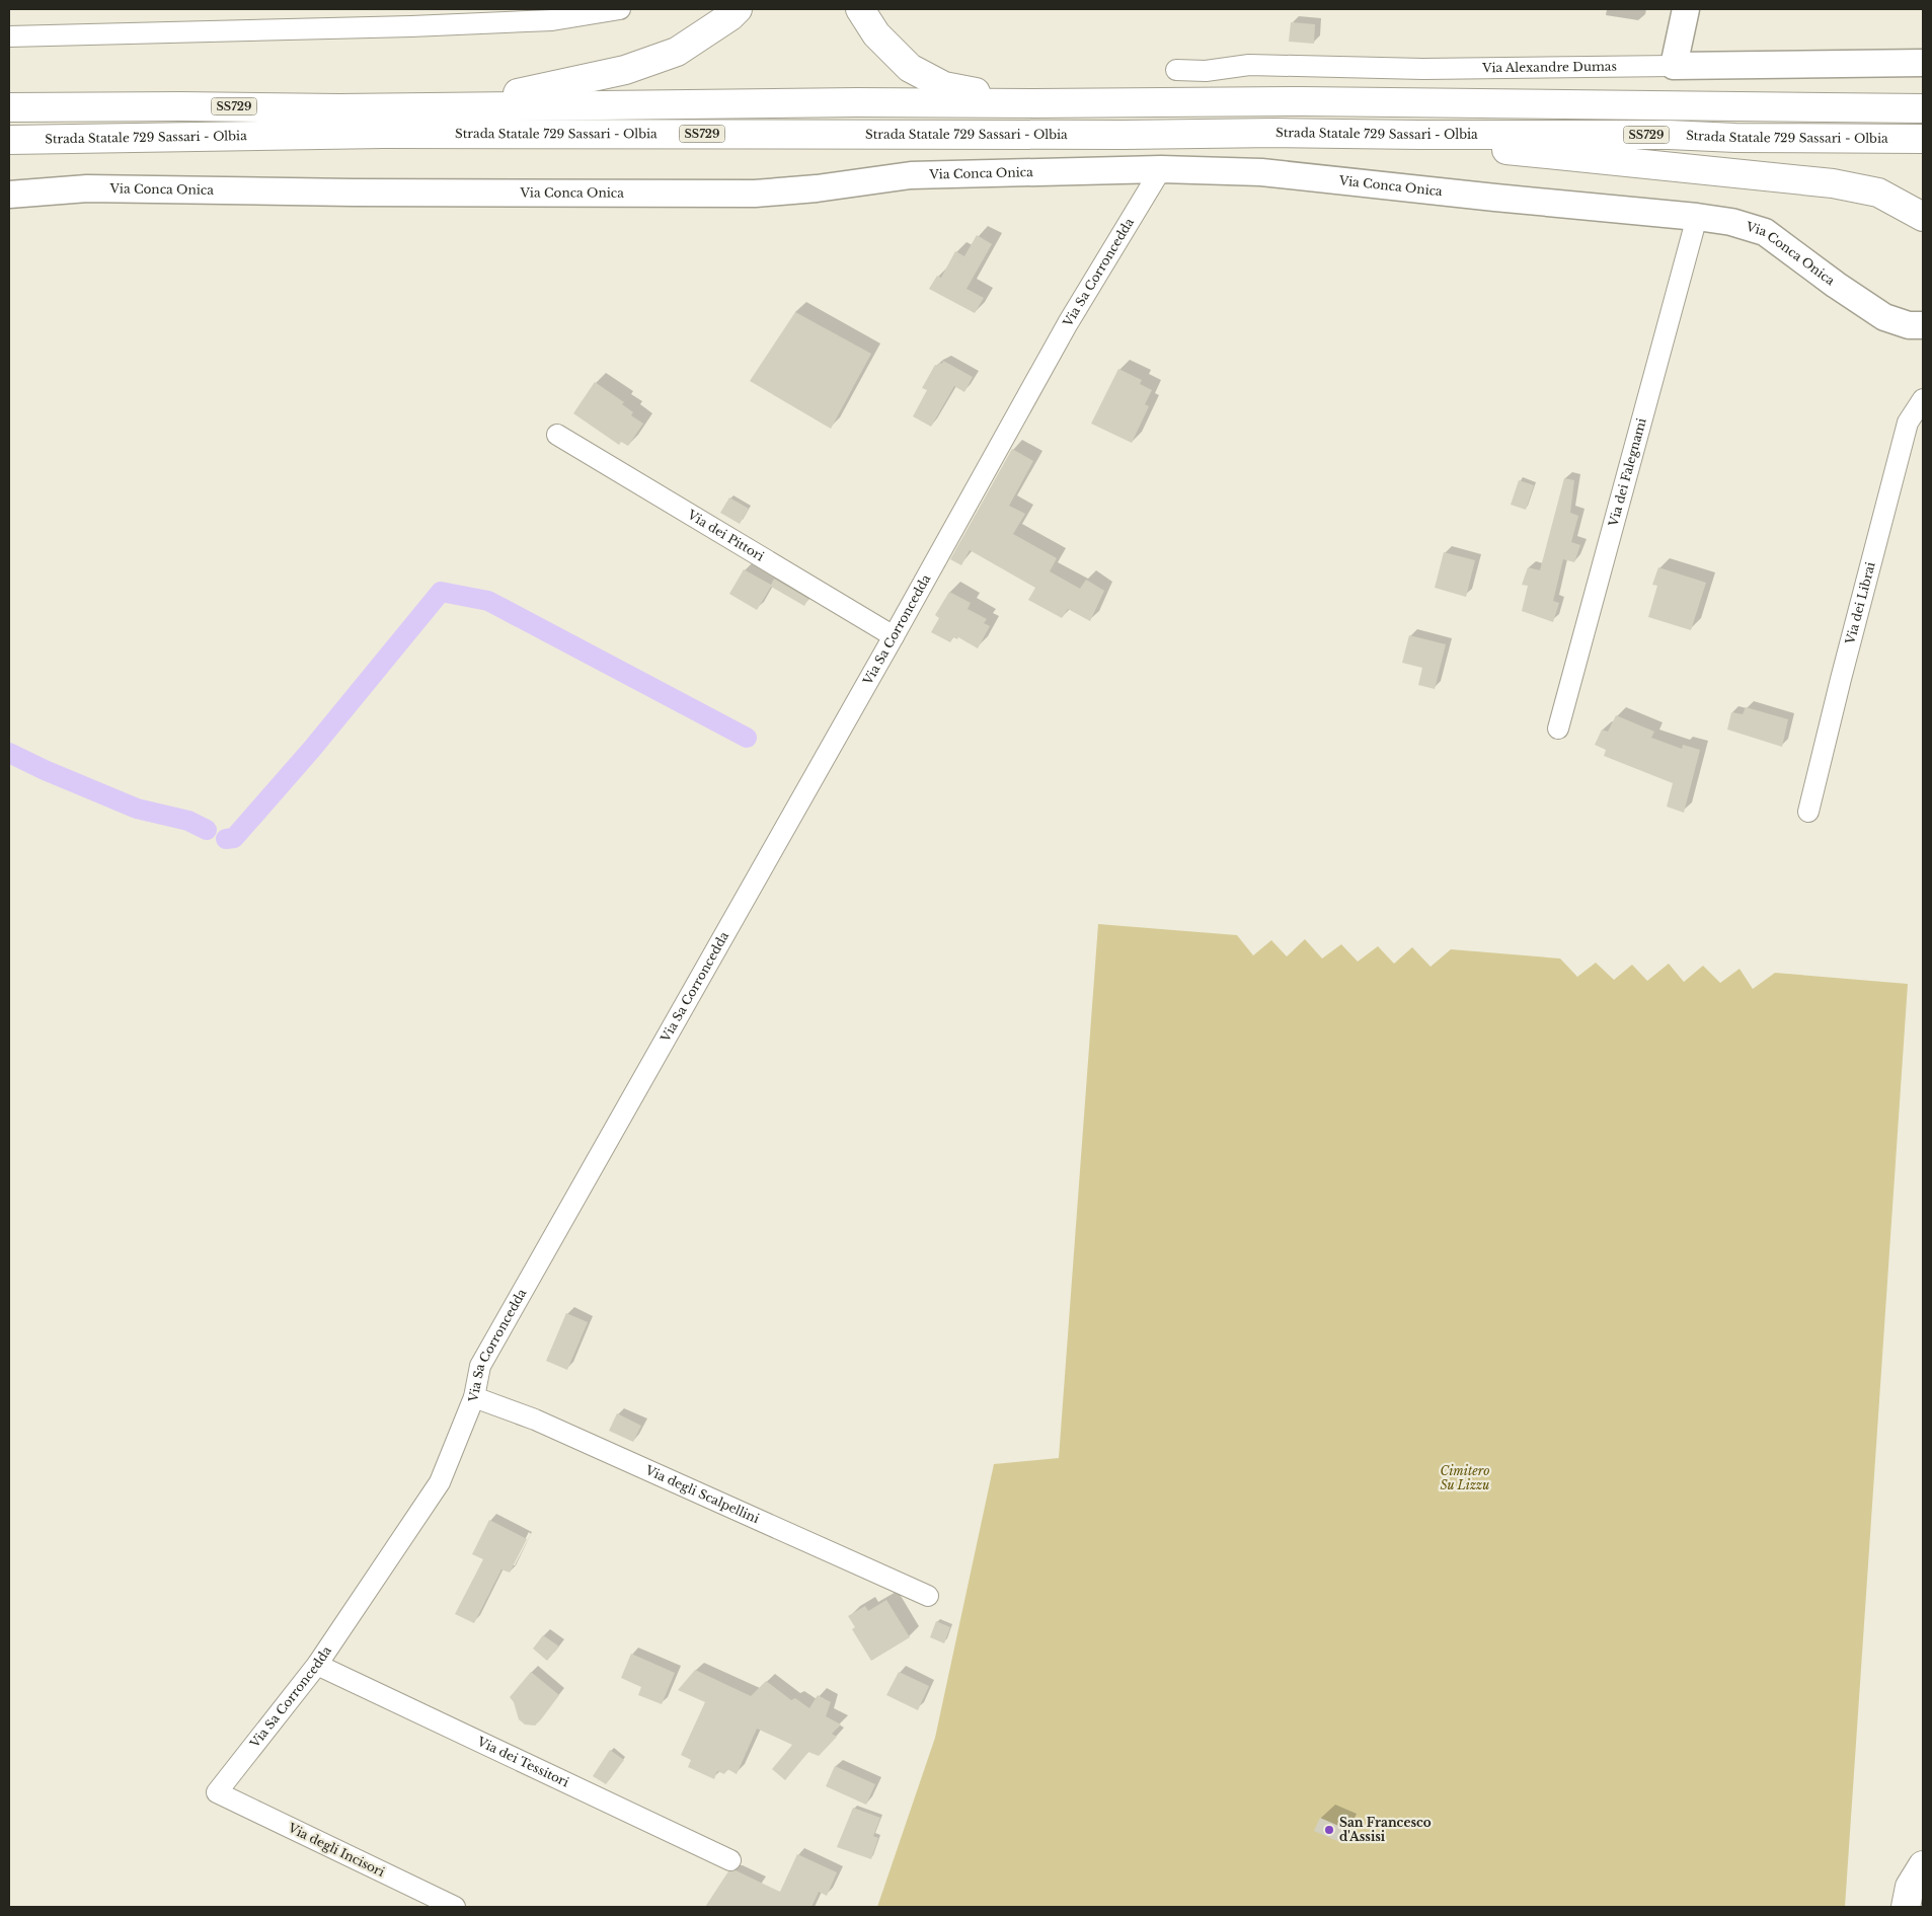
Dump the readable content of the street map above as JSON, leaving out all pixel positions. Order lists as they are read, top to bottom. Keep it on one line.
{"streets":{"main road":["SS729","Strada Statale 729 Sassari - Olbia"],"street":["Via Alexandre Dumas","Via Conca Onica","Via Sa Corroncedda","Via dei Falegnami","Via dei Pittori","Via dei Librai","Via degli Scalpellini","Via dei Tessitori","Via degli Incisori"]},"crossings":[["Via Conca Onica","Via Sa Corroncedda"],["Via Conca Onica","Via dei Falegnami"],["Via Sa Corroncedda","Via dei Pittori"],["Via Sa Corroncedda","Via degli Scalpellini"],["Via Sa Corroncedda","Via dei Tessitori"],["Via Sa Corroncedda","Via degli Incisori"]],"parks":["Cimitero Su Lizzu"],"places":["San Francesco d'Assisi"]}
